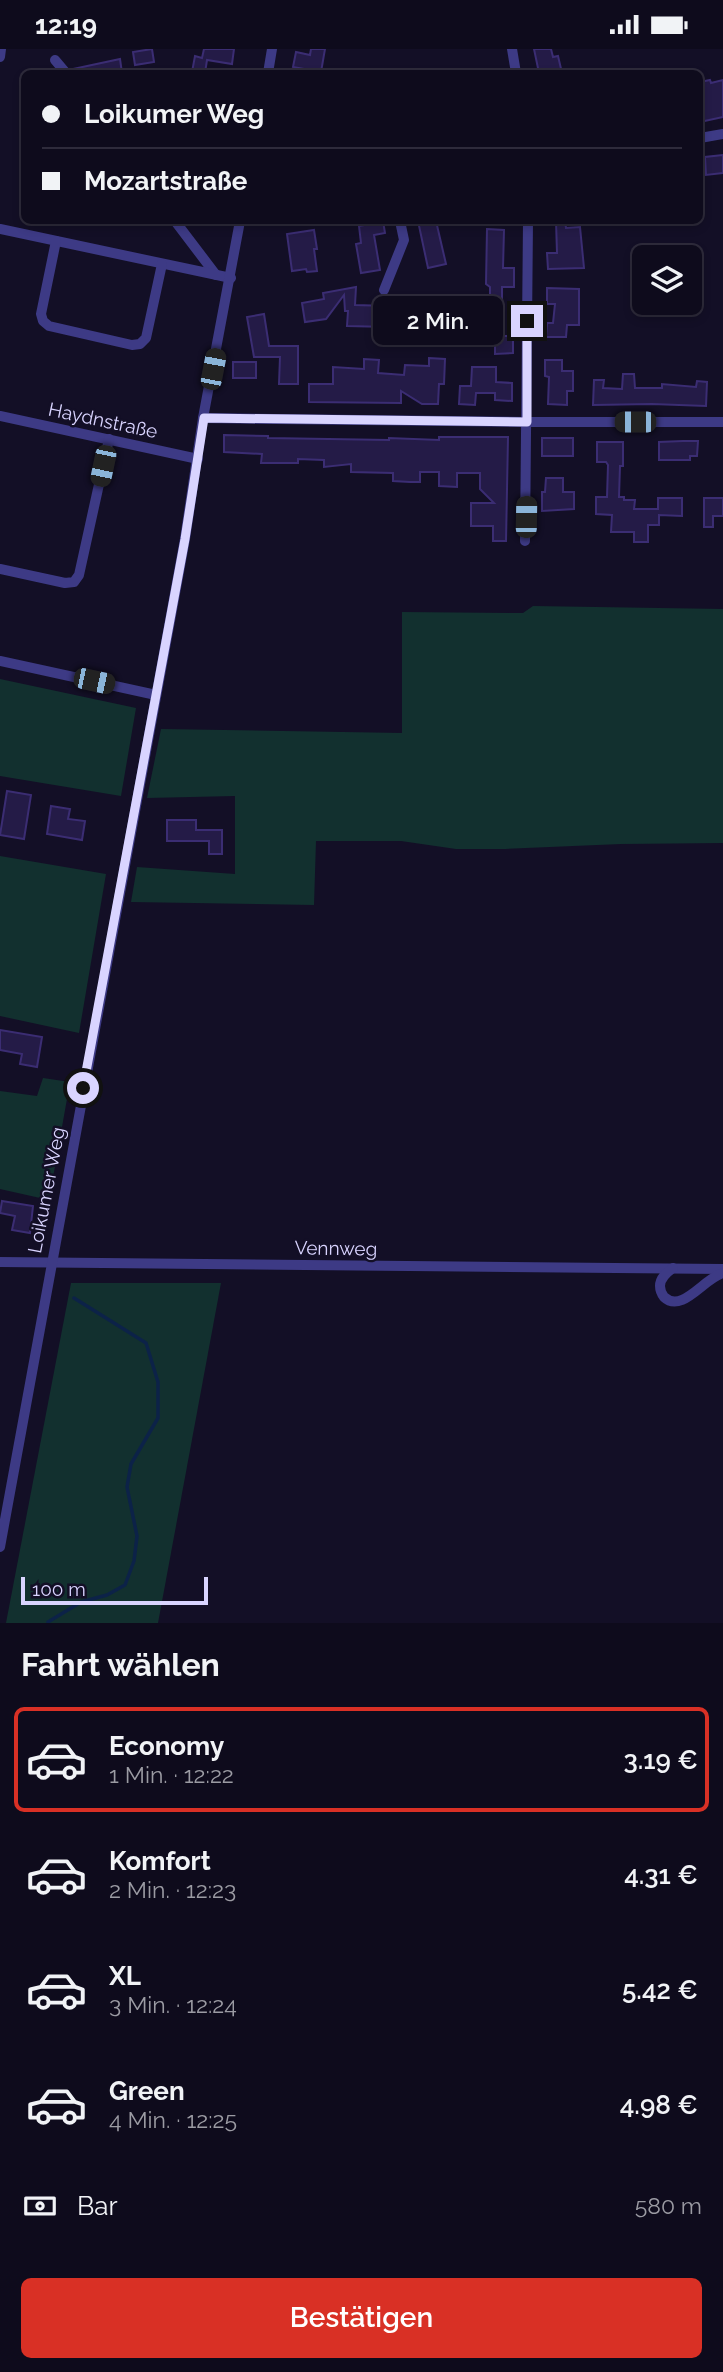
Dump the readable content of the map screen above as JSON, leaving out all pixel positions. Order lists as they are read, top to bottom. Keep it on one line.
{"streets":{"street":["Haydnstraße","Loikumer Weg","Vennweg"]},"crossings":[["Haydnstraße","Loikumer Weg"],["Loikumer Weg","Vennweg"]],"scale_bar":"100 m","page":{"status":"12:19","banner":["Loikumer Weg","Mozartstraße"],"bubble":"2 Min.","scale":"100 m","heading":"Fahrt wählen","list":[{"name":"Economy","note":"1 Min. · 12:22","value":"3.19 €"},{"name":"Komfort","note":"2 Min. · 12:23","value":"4.31 €"},{"name":"XL","note":"3 Min. · 12:24","value":"5.42 €"},{"name":"Green","note":"4 Min. · 12:25","value":"4.98 €"}],"pay":["Bar","580 m"],"buttons":"Bestätigen"}}
